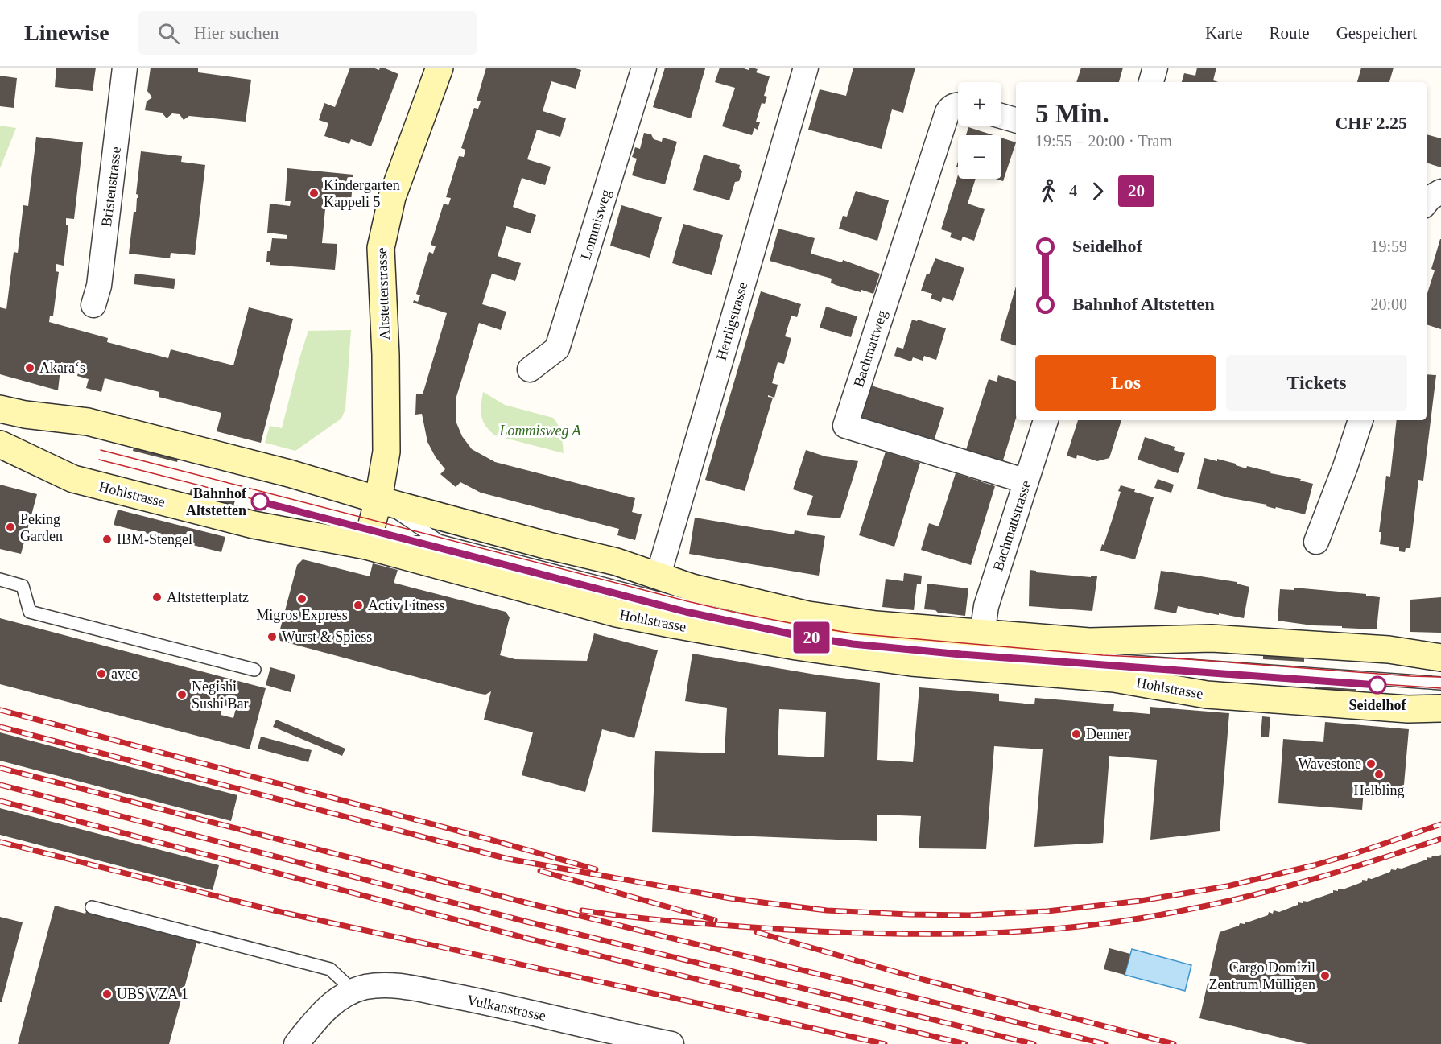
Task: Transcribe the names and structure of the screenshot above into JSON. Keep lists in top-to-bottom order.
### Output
{
  "streets": {
    "street": [
      "Bristenstrasse",
      "Lommisweg",
      "Altstetterstrasse",
      "Herrligstrasse",
      "Bachmattweg",
      "Hohlstrasse",
      "Bachmattstrasse",
      "Vulkanstrasse"
    ]
  },
  "crossings": [
    ["Altstetterstrasse", "Hohlstrasse"],
    ["Bachmattweg", "Bachmattstrasse"]
  ],
  "parks": ["Lommisweg A"],
  "places": [
    "Kindergarten Kappeli 5",
    "Akara‘s",
    "Bahnhof Altstetten",
    "Peking Garden",
    "IBM-Stengel",
    "Altstetterplatz",
    "Migros Express",
    "Activ Fitness",
    "Wurst & Spiess",
    "avec",
    "Seidelhof",
    "Negishi Sushi Bar",
    "Denner",
    "Wavestone",
    "Helbling",
    "Cargo Domizil Zentrum Mülligen",
    "UBS VZA 1"
  ],
  "lines": ["tram line 20"],
  "page": {
    "header": "Linewise",
    "search": "Hier suchen",
    "nav": ["Karte", "Route", "Gespeichert"],
    "on_map": "20",
    "map_buttons": ["+", "−"],
    "heading": ["5 Min.", "19:55 – 20:00 · Tram", "CHF 2.25"],
    "legs": ["4", "20"],
    "list": [
      {
        "name": "Seidelhof",
        "value": "19:59"
      },
      {
        "name": "Bahnhof Altstetten",
        "value": "20:00"
      }
    ],
    "buttons": ["Los", "Tickets"]
  }
}
